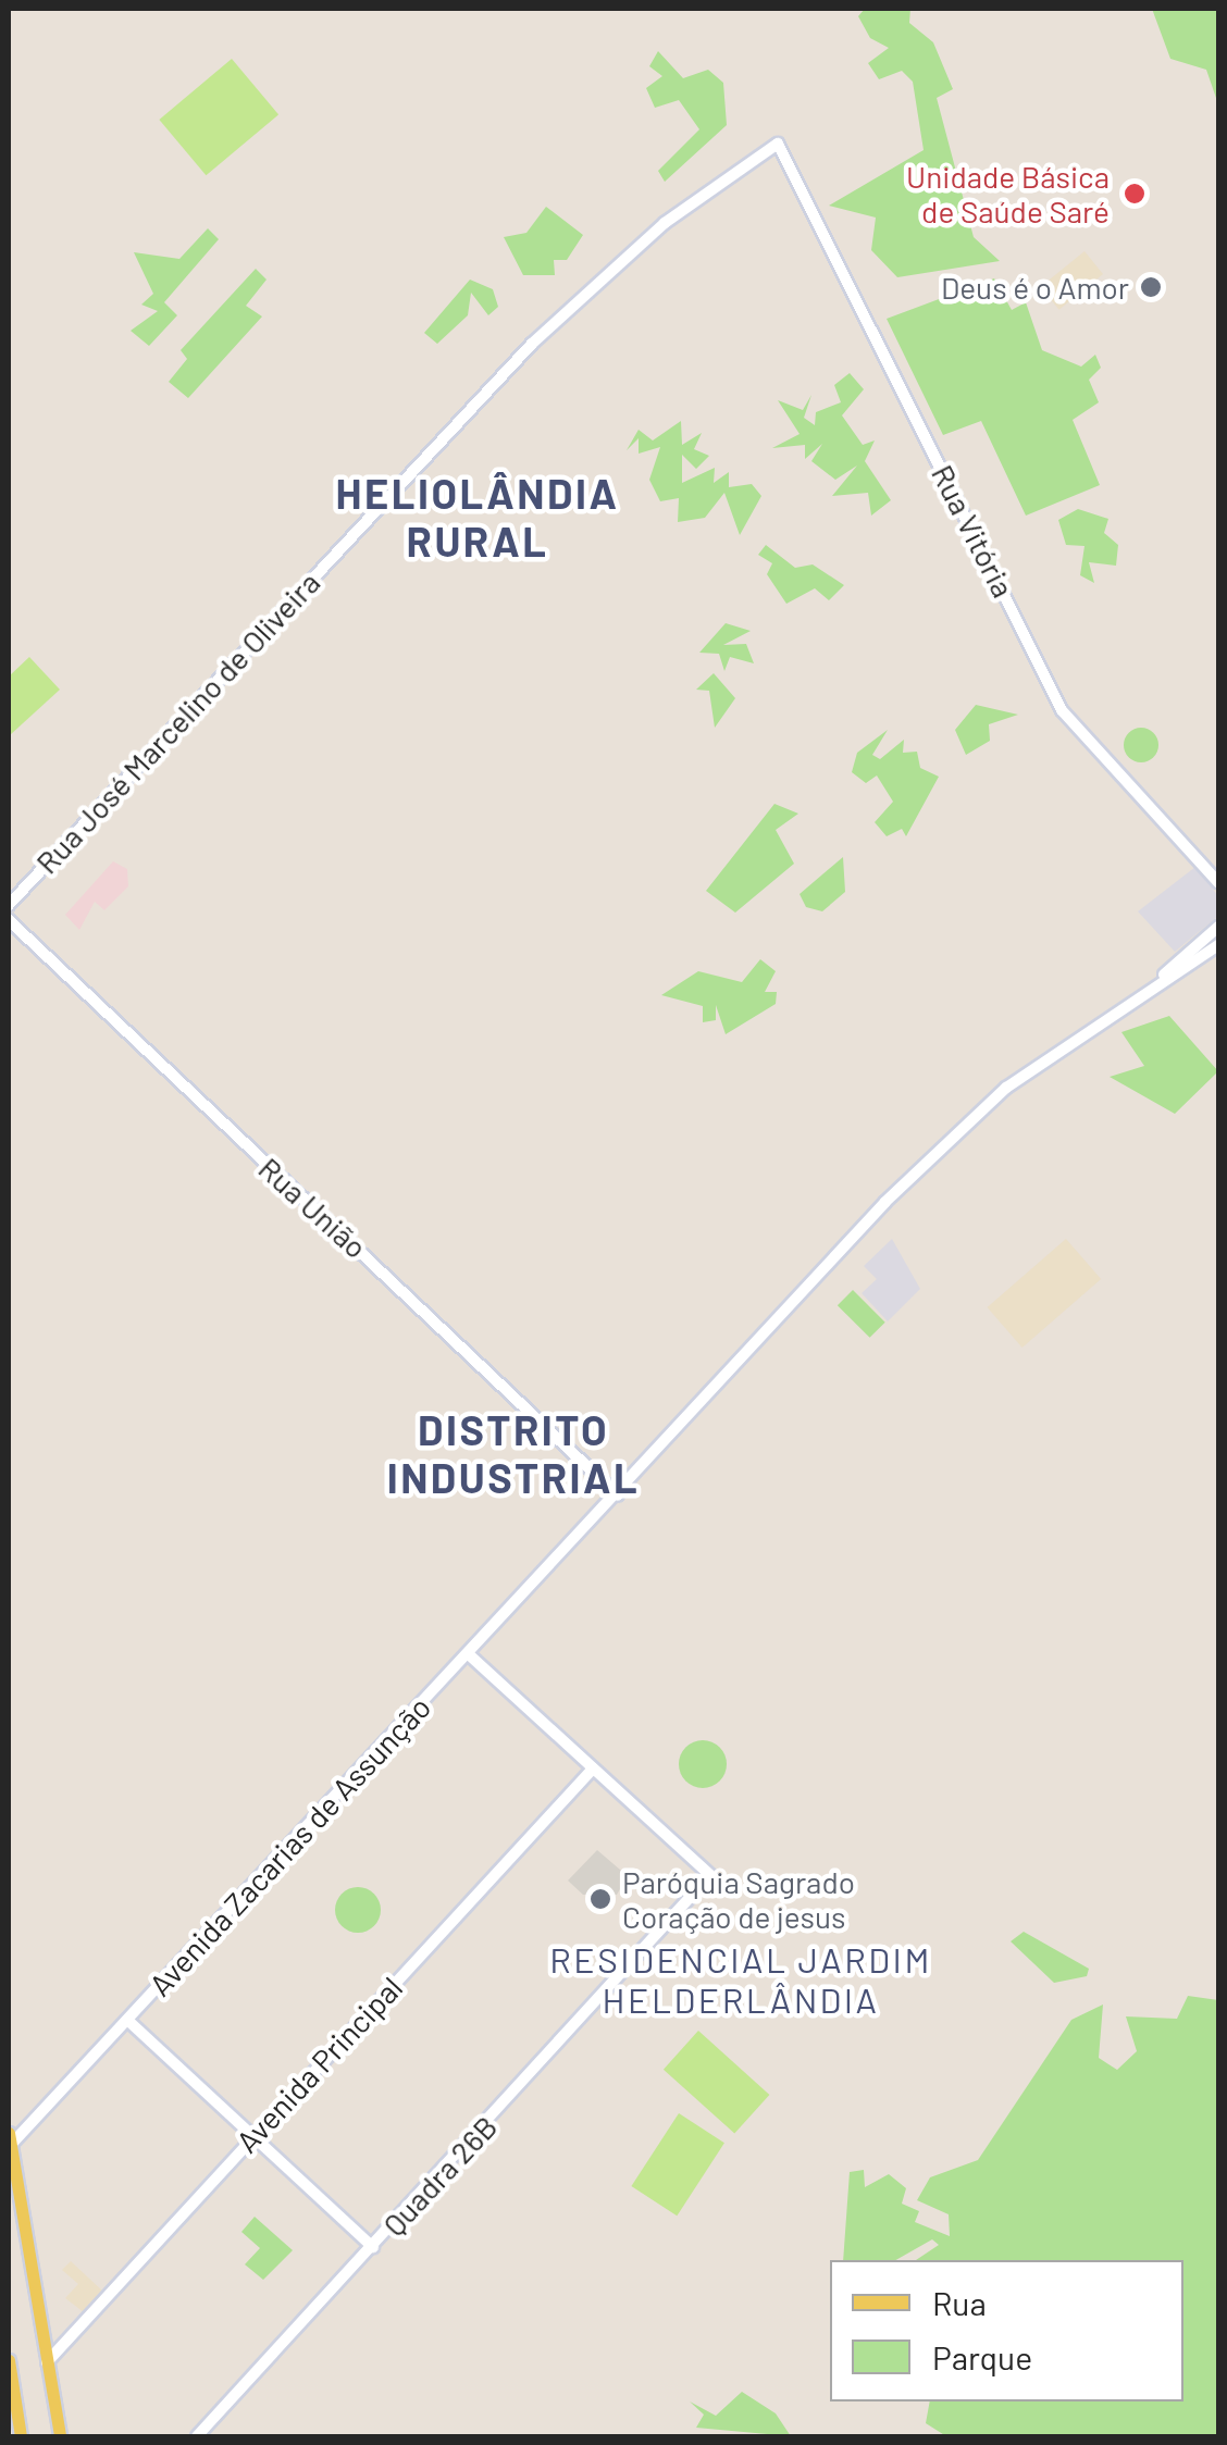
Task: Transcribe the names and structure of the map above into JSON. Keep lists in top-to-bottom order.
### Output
{
  "streets": {
    "street": [
      "Rua Vitória",
      "Rua José Marcelino de Oliveira",
      "Rua União",
      "Avenida Zacarias de Assunção",
      "Avenida Principal",
      "Quadra 26B"
    ]
  },
  "crossings": [
    ["Rua Vitória", "Rua José Marcelino de Oliveira"],
    ["Rua União", "Avenida Zacarias de Assunção"],
    ["Avenida Principal", "Quadra 26B"]
  ],
  "districts": ["HELIOLÂNDIA RURAL", "DISTRITO INDUSTRIAL", "RESIDENCIAL JARDIM HELDERLÂNDIA"],
  "places": ["Unidade Básica de Saúde Saré", "Deus é o Amor", "Paróquia Sagrado Coração de jesus"],
  "legend": ["Rua", "Parque"]
}
